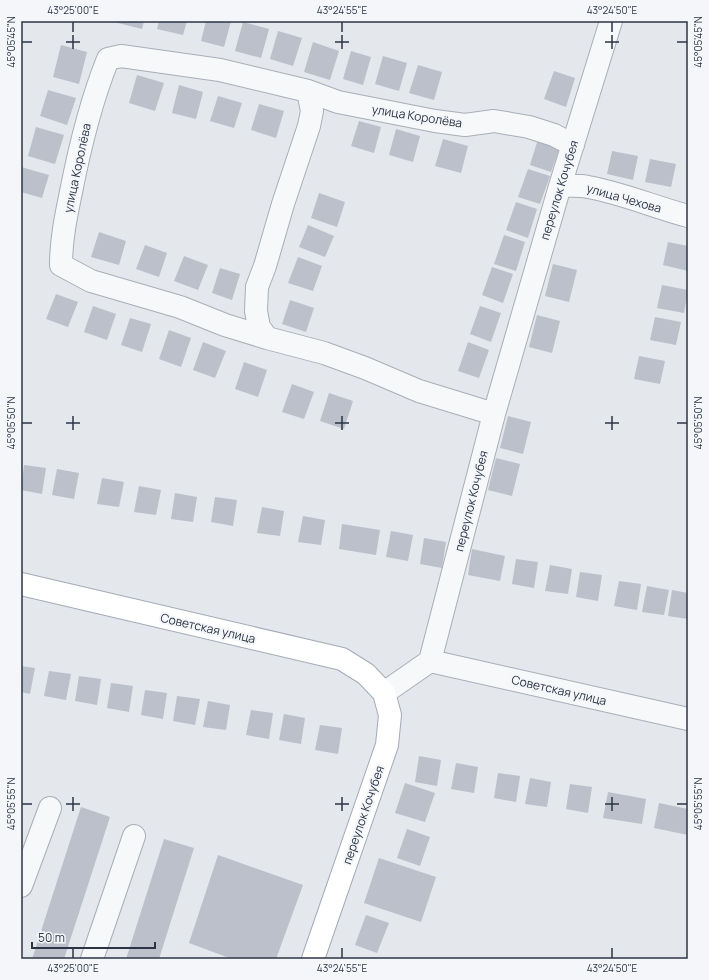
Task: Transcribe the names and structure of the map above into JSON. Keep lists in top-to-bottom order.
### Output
{
  "streets": {
    "main road": ["переулок Кочубея", "Советская улица"],
    "street": ["улица Королёва", "улица Чехова"]
  },
  "crossings": [
    ["улица Королёва", "переулок Кочубея"],
    ["переулок Кочубея", "улица Чехова"],
    ["переулок Кочубея", "Советская улица"]
  ],
  "scale_bar": "50 m",
  "coordinates": [
    "43°25'00\"E",
    "43°24'55\"E",
    "43°24'50\"E",
    "45°05'45\"N",
    "45°05'50\"N",
    "45°05'55\"N"
  ]
}
